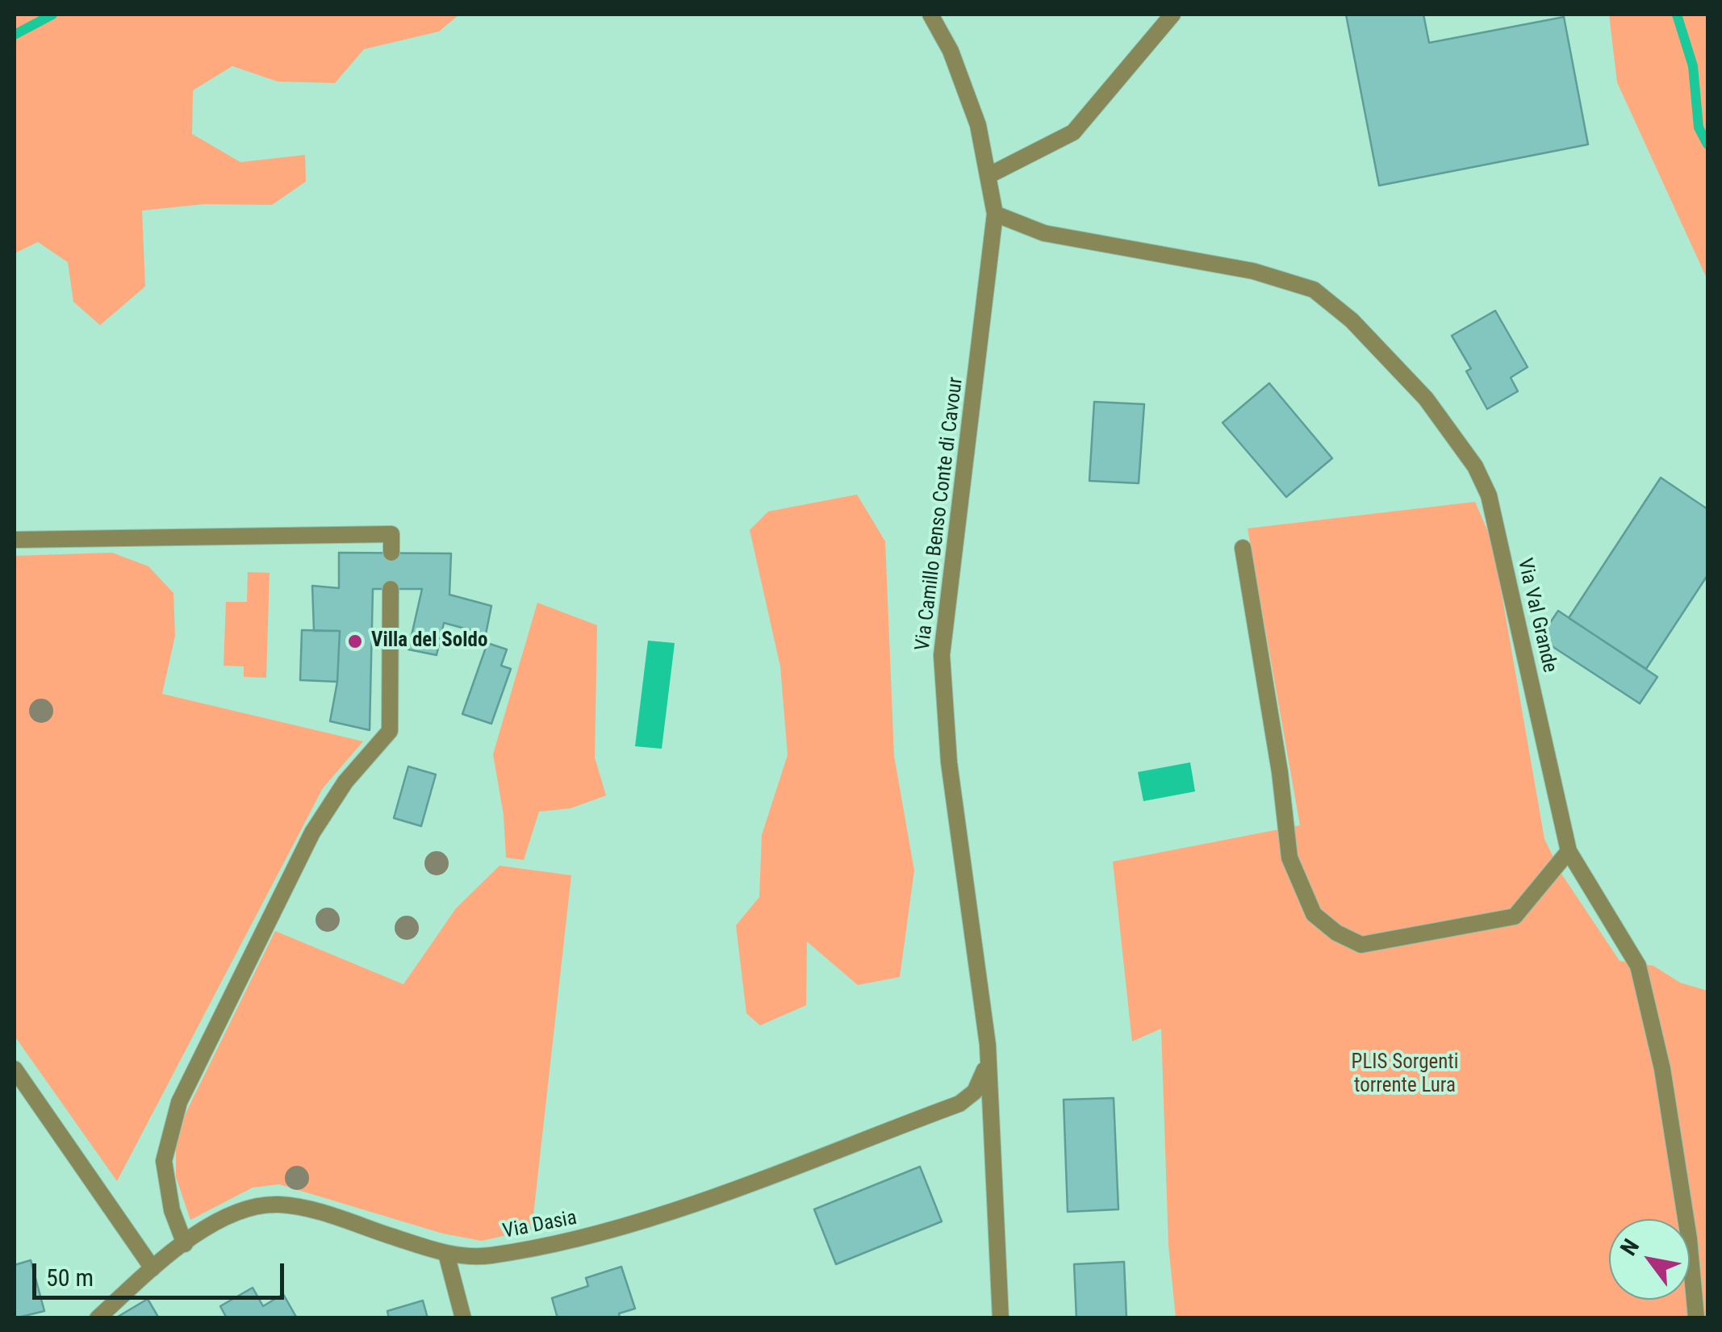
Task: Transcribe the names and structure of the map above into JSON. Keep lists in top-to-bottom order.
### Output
{
  "streets": {
    "street": ["Via Camillo Benso Conte di Cavour", "Via Val Grande", "Via Dasia"]
  },
  "crossings": [
    ["Via Camillo Benso Conte di Cavour", "Via Val Grande"],
    ["Via Camillo Benso Conte di Cavour", "Via Dasia"]
  ],
  "parks": ["PLIS Sorgenti torrente Lura"],
  "places": ["Villa del Soldo"],
  "scale_bar": "50 m",
  "north": "top left"
}
